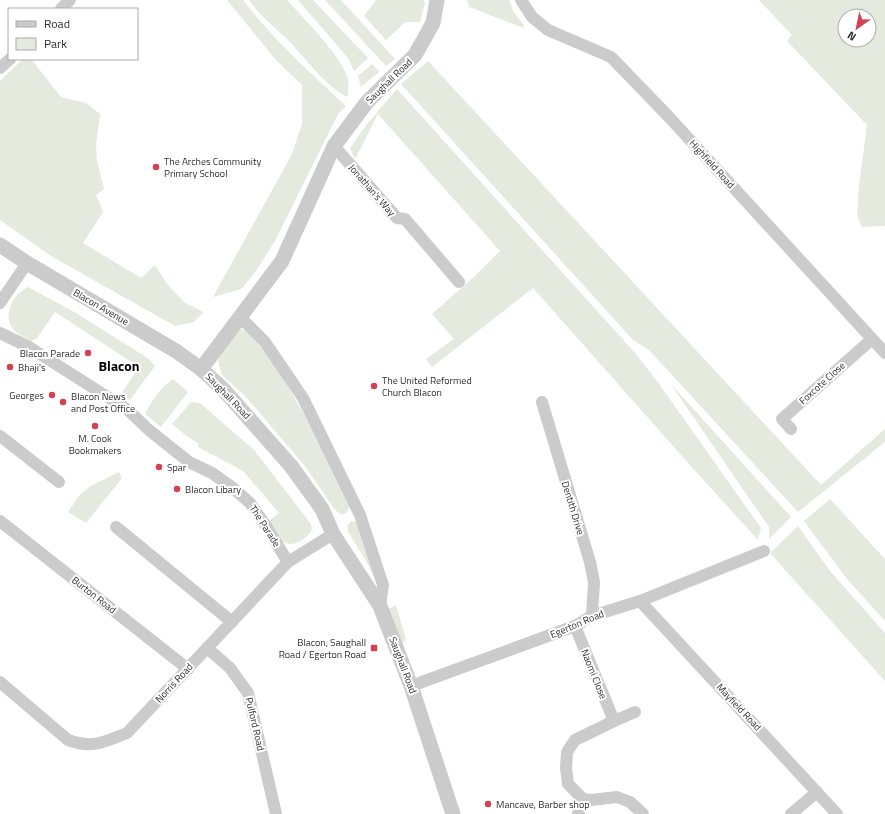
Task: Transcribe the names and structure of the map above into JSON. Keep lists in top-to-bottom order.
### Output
{
  "streets": {
    "street": [
      "Saughall Road",
      "Highfield Road",
      "Jonathan's Way",
      "Blacon Avenue",
      "Foxcote Close",
      "Dentith Drive",
      "The Parade",
      "Burton Road",
      "Egerton Road",
      "Naomi Close",
      "Norris Road",
      "Mayfield Road",
      "Pulford Road"
    ]
  },
  "crossings": [
    ["Saughall Road", "Jonathan's Way"],
    ["Saughall Road", "Blacon Avenue"],
    ["Saughall Road", "Egerton Road"],
    ["Saughall Road", "Norris Road"],
    ["Highfield Road", "Foxcote Close"],
    ["Dentith Drive", "Egerton Road"],
    ["The Parade", "Norris Road"],
    ["Burton Road", "Norris Road"],
    ["Egerton Road", "Naomi Close"],
    ["Egerton Road", "Mayfield Road"],
    ["Norris Road", "Pulford Road"]
  ],
  "districts": ["Blacon"],
  "places": {
    "other": [
      "The Arches Community Primary School",
      "Blacon Parade",
      "Bhaji's",
      "The United Reformed Church Blacon",
      "Georges",
      "Blacon News and Post Office",
      "M. Cook Bookmakers",
      "Spar",
      "Blacon Libary",
      "Mancave, Barber shop"
    ],
    "transit": ["Blacon, Saughall Road / Egerton Road"]
  },
  "legend": ["Road", "Park"],
  "north": "bottom left"
}
